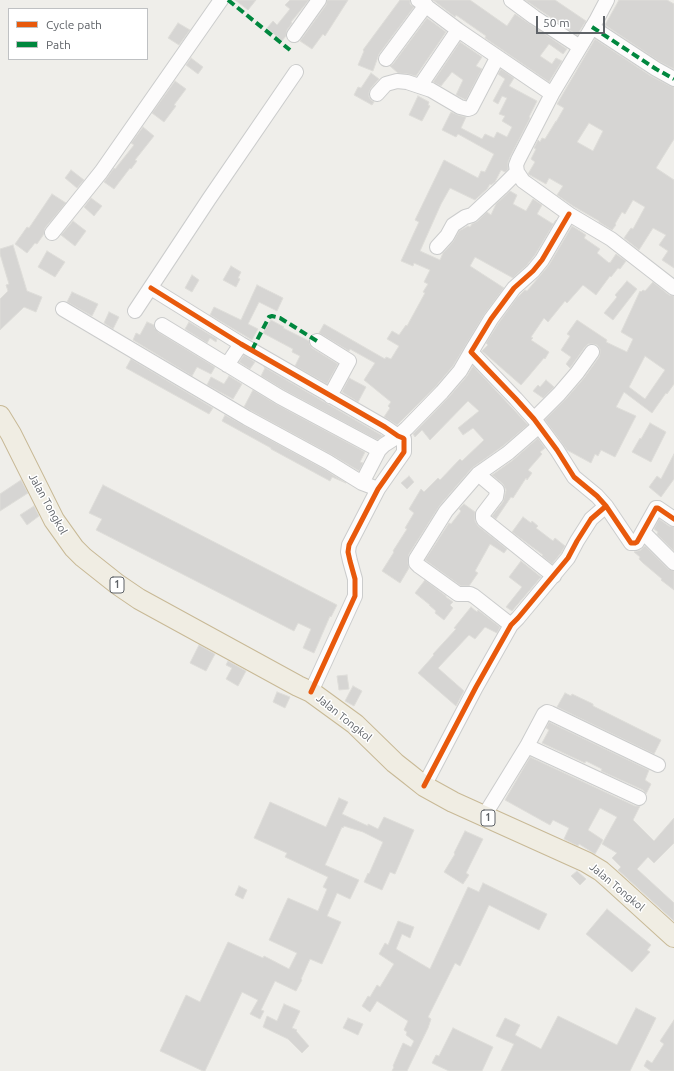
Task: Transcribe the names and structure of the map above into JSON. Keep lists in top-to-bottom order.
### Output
{
  "streets": {
    "highway": ["Jalan Tongkol", "1"]
  },
  "legend": ["Cycle path", "Path"],
  "scale_bar": "50 m"
}
